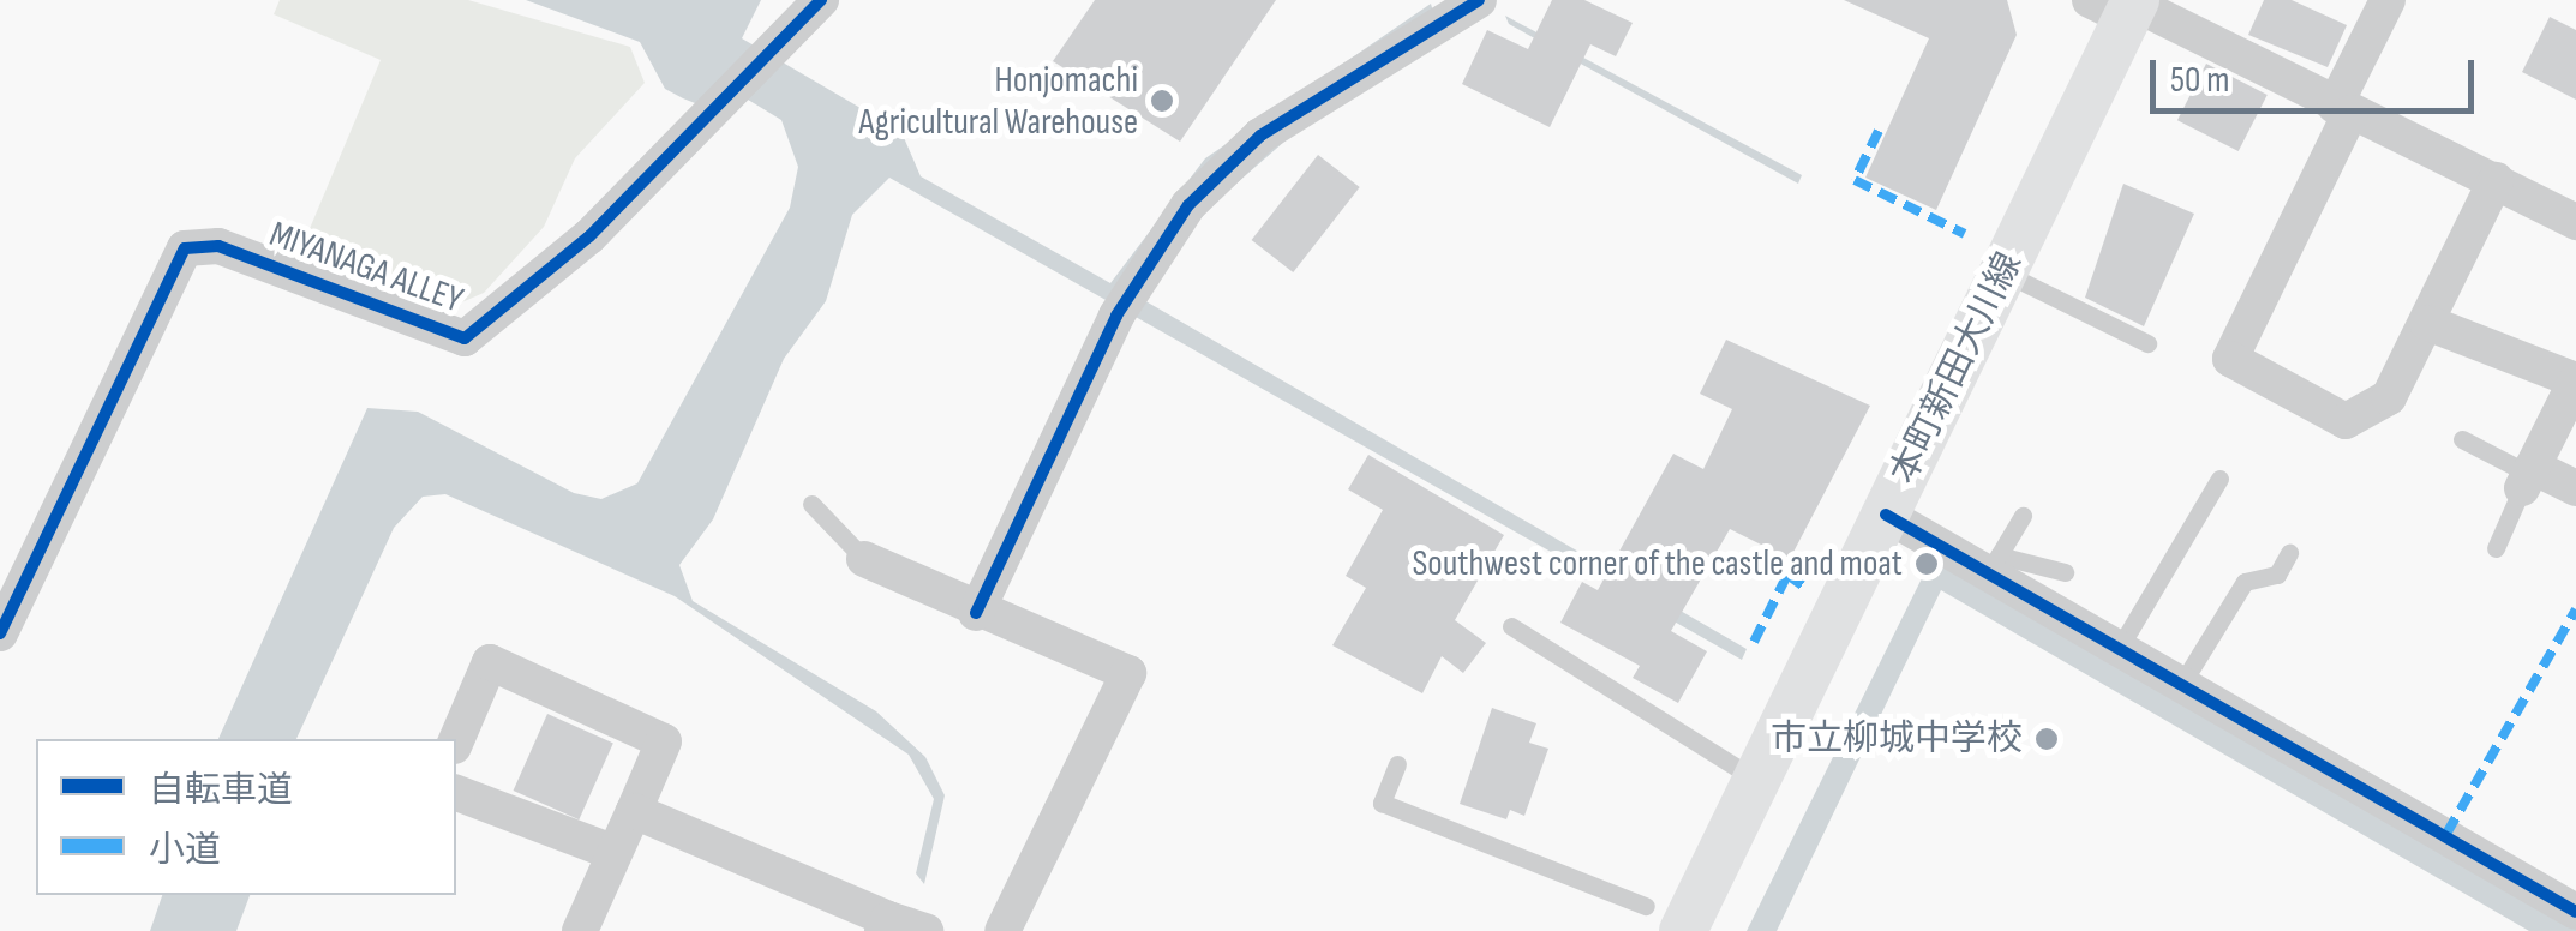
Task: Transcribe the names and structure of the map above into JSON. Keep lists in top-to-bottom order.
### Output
{
  "streets": {
    "main road": ["本町新田大川線"],
    "street": ["MIYANAGA ALLEY"]
  },
  "places": ["Honjomachi Agricultural Warehouse", "Southwest corner of the castle and moat", "市立柳城中学校"],
  "legend": ["自転車道", "小道"],
  "scale_bar": "50 m"
}
